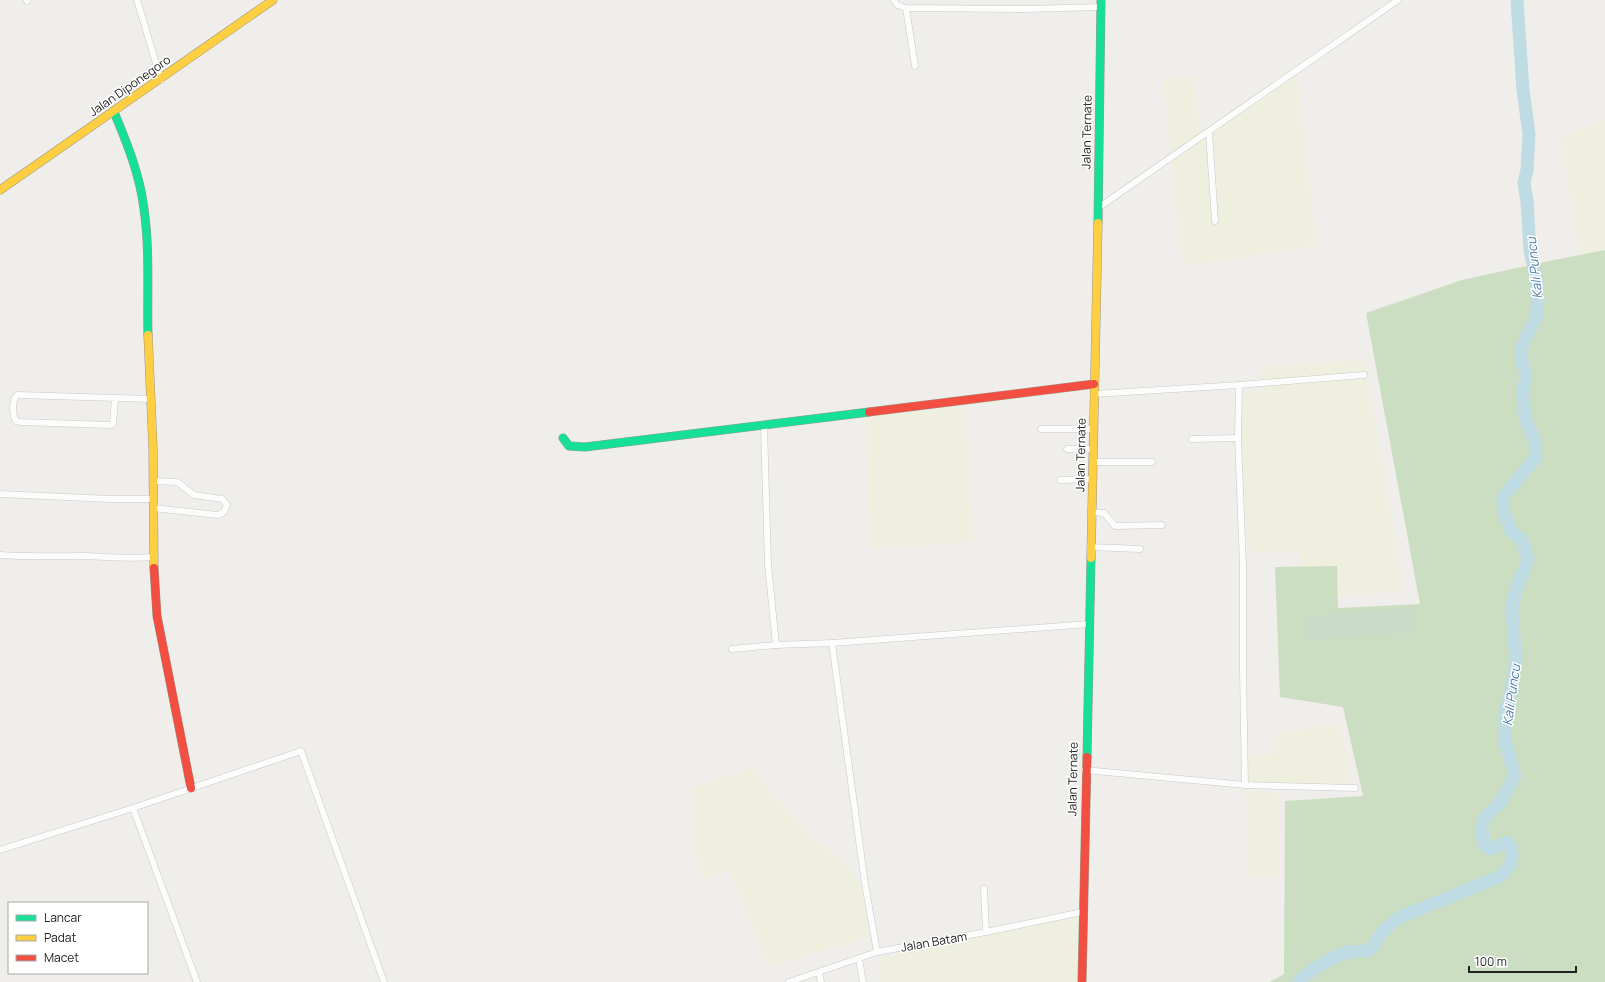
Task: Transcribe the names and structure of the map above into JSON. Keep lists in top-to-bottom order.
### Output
{
  "streets": {
    "street": ["Jalan Diponegoro", "Jalan Ternate", "Jalan Batam"]
  },
  "crossings": [
    ["Jalan Ternate", "Jalan Batam"]
  ],
  "water": ["Kali Puncu"],
  "legend": ["Lancar", "Padat", "Macet"],
  "scale_bar": "100 m"
}
